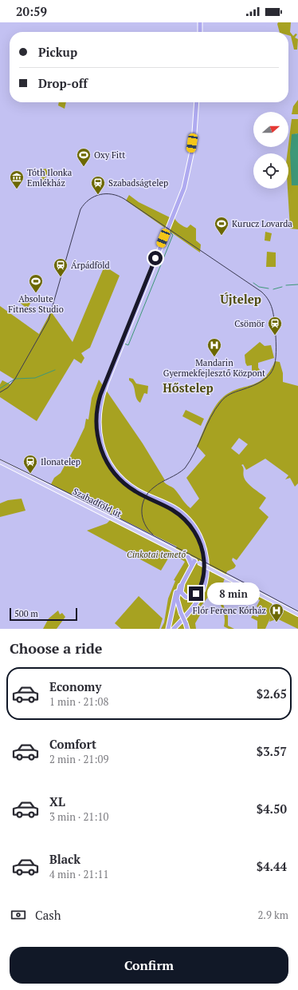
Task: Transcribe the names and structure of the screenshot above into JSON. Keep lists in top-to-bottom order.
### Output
{
  "streets": {
    "main road": ["Szabadföld út"]
  },
  "districts": ["Újtelep", "Hőstelep"],
  "parks": ["Cinkotai temető"],
  "places": {
    "sports": ["Oxy Fitt", "Kurucz Lovarda", "Absolute Fitness Studio"],
    "museum": ["Tóth Ilonka Emlékház"],
    "station": [
      "Szabadságtelep",
      "Árpádföld",
      "Csömör",
      "Ilonatelep"
    ],
    "hospital": ["Mandarin Gyermekfejlesztő Központ", "Flór Ferenc Kórház"]
  },
  "scale_bar": "500 m",
  "north": "right",
  "page": {
    "status": "20:59",
    "banner": ["Pickup", "Drop-off"],
    "bubble": "8 min",
    "scale": "500 m",
    "heading": "Choose a ride",
    "list": [
      {
        "name": "Economy",
        "note": "1 min · 21:08",
        "value": "$2.65"
      },
      {
        "name": "Comfort",
        "note": "2 min · 21:09",
        "value": "$3.57"
      },
      {
        "name": "XL",
        "note": "3 min · 21:10",
        "value": "$4.50"
      },
      {
        "name": "Black",
        "note": "4 min · 21:11",
        "value": "$4.44"
      }
    ],
    "pay": ["Cash", "2.9 km"],
    "buttons": "Confirm"
  }
}
